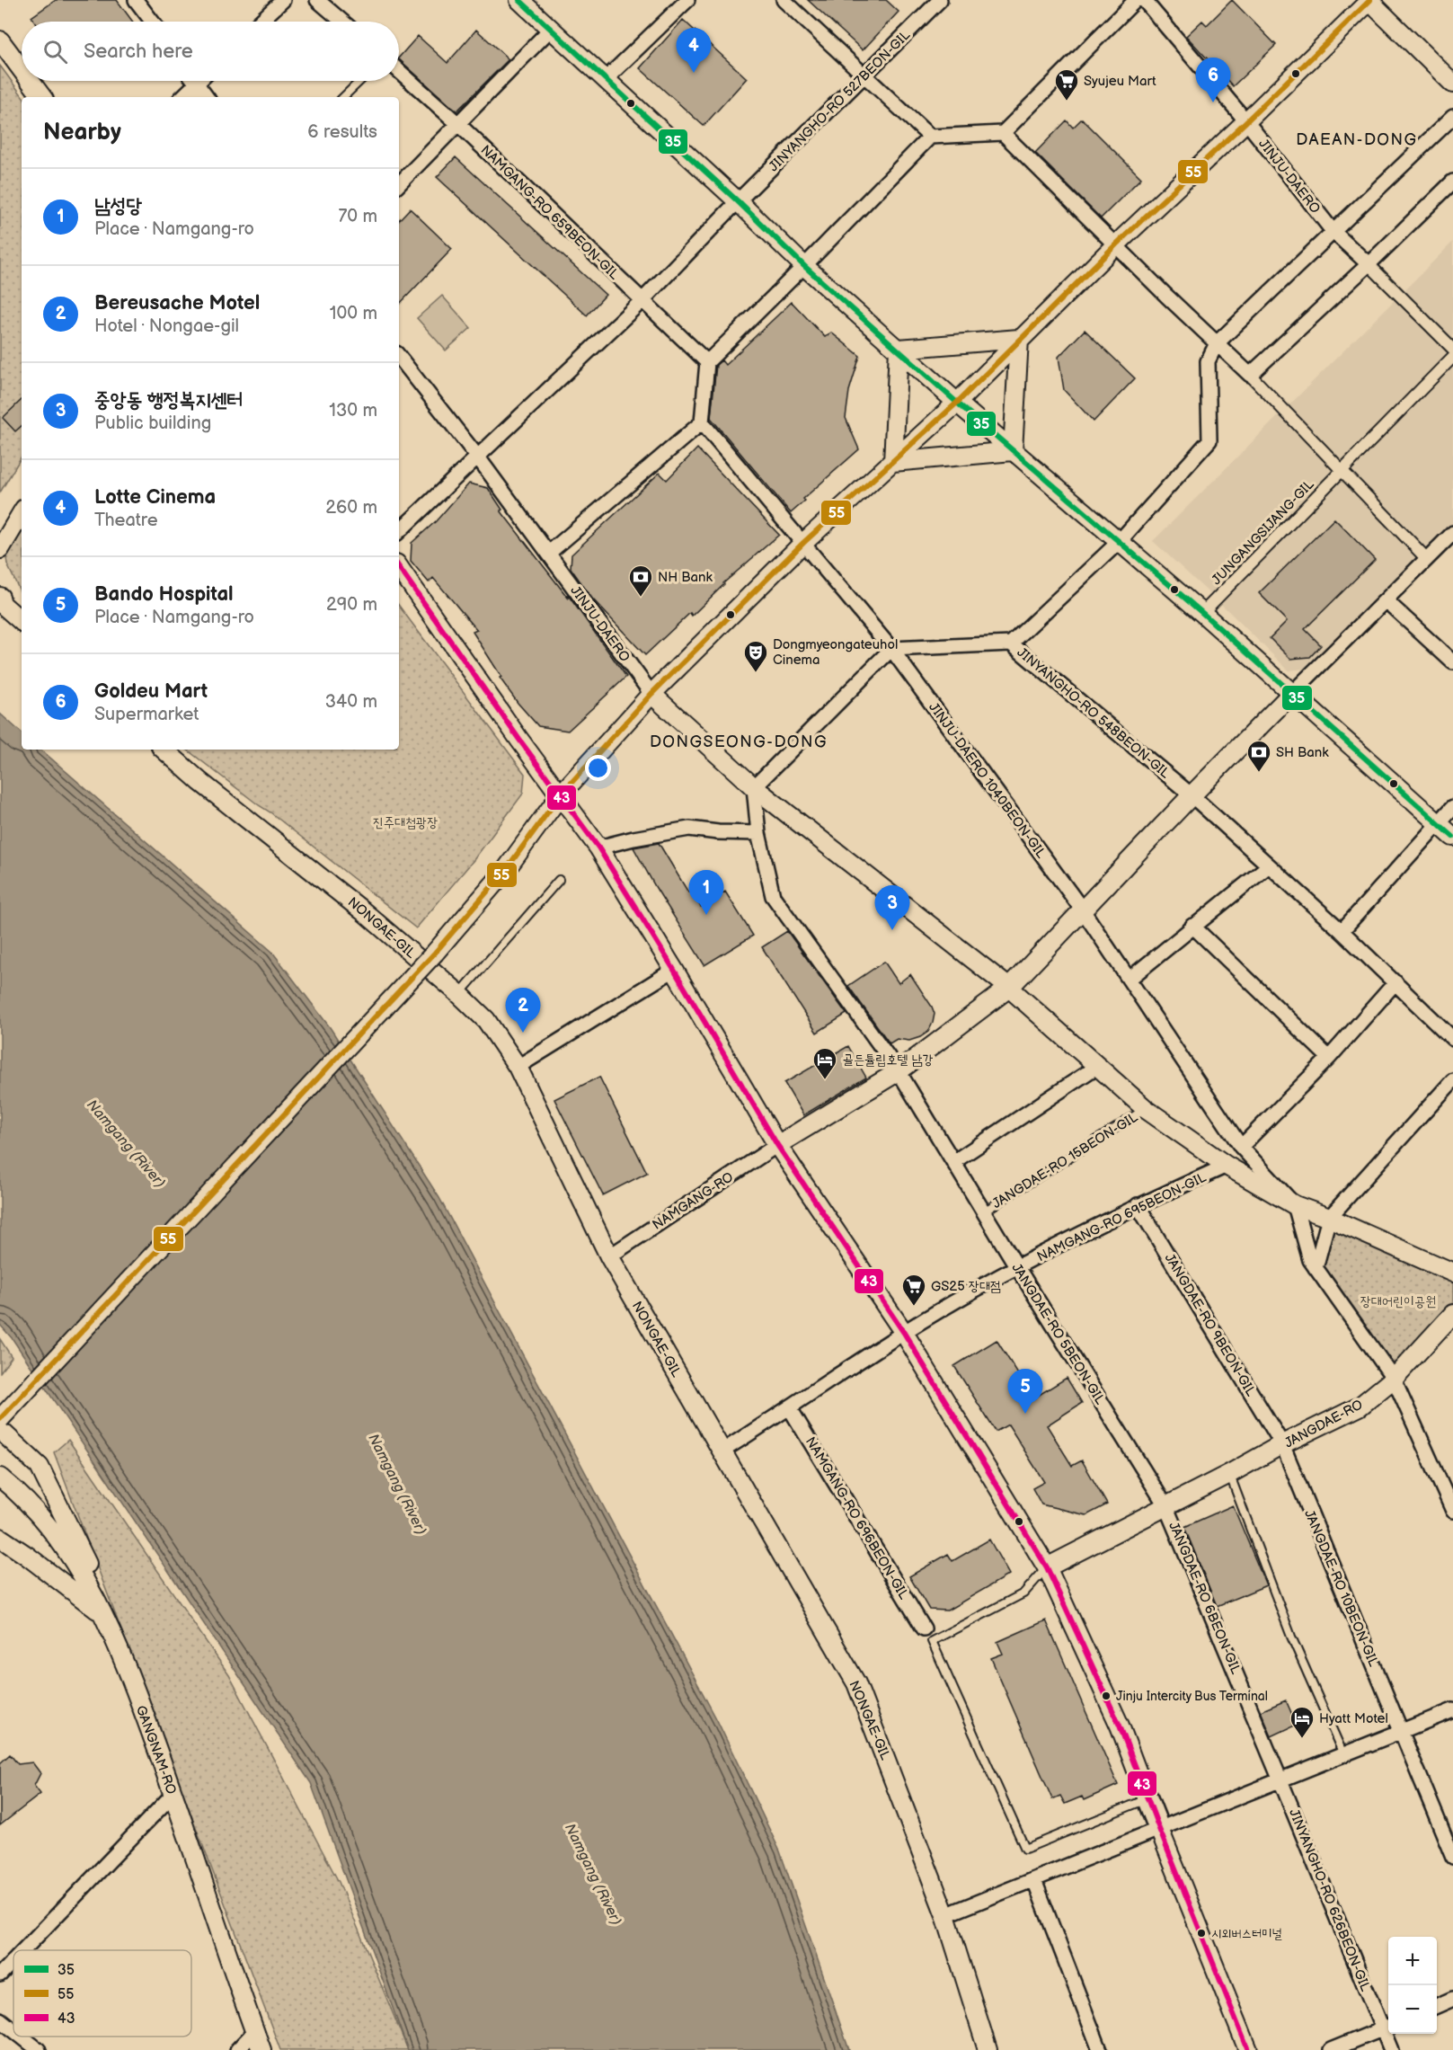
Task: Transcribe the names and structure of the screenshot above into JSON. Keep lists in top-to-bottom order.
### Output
{
  "streets": {
    "street": [
      "JINYANGHO-RO 527BEON-GIL",
      "JINJU-DAERO",
      "NAMGANG-RO 659BEON-GIL",
      "JUNGANGSIJANG-GIL",
      "JINYANGHO-RO 548BEON-GIL",
      "JINJU-DAERO 1040BEON-GIL",
      "NONGAE-GIL",
      "JANGDAE-RO 15BEON-GIL",
      "NAMGANG-RO",
      "NAMGANG-RO 695BEON-GIL",
      "JANGDAE-RO 9BEON-GIL",
      "JANGDAE-RO 5BEON-GIL",
      "JANGDAE-RO",
      "NAMGANG-RO 696BEON-GIL",
      "JANGDAE-RO 10BEON-GIL",
      "JANGDAE-RO 6BEON-GIL",
      "GANGNAM-RO",
      "JINYANGHO-RO 626BEON-GIL"
    ]
  },
  "crossings": [
    ["JINJU-DAERO", "JANGDAE-RO 15BEON-GIL"],
    ["JINJU-DAERO 1040BEON-GIL", "JANGDAE-RO 15BEON-GIL"],
    ["NONGAE-GIL", "NAMGANG-RO"],
    ["JANGDAE-RO 15BEON-GIL", "NAMGANG-RO 695BEON-GIL"],
    ["JANGDAE-RO 15BEON-GIL", "JANGDAE-RO 5BEON-GIL"],
    ["NAMGANG-RO 695BEON-GIL", "JANGDAE-RO 9BEON-GIL"],
    ["NAMGANG-RO 695BEON-GIL", "JANGDAE-RO 5BEON-GIL"],
    ["JANGDAE-RO 9BEON-GIL", "JANGDAE-RO"],
    ["JANGDAE-RO 9BEON-GIL", "JANGDAE-RO 10BEON-GIL"],
    ["JANGDAE-RO 5BEON-GIL", "JANGDAE-RO"],
    ["JANGDAE-RO 5BEON-GIL", "JANGDAE-RO 6BEON-GIL"],
    ["JANGDAE-RO", "JANGDAE-RO 10BEON-GIL"],
    ["JANGDAE-RO", "JANGDAE-RO 6BEON-GIL"],
    ["JANGDAE-RO 6BEON-GIL", "JINYANGHO-RO 626BEON-GIL"]
  ],
  "districts": ["DAEAN-DONG", "DONGSEONG-DONG"],
  "water": ["Namgang (River)"],
  "parks": ["진주대첩광장", "장대어린이공원"],
  "places": {
    "supermarket": ["Syujeu Mart", "GS25 장대점"],
    "bank": ["NH Bank", "SH Bank"],
    "theatre": ["Dongmyeongateuhol Cinema"],
    "hotel": ["골든튤립호텔 남강", "Hyatt Motel"],
    "other": ["Jinju Intercity Bus Terminal", "시외버스터미널"]
  },
  "lines": ["transit line 35", "transit line 55", "transit line 43"],
  "legend": ["35", "55", "43"],
  "page": {
    "search": "Search here",
    "pins": [
      "4",
      "6",
      "1",
      "3",
      "2",
      "5"
    ],
    "heading": ["Nearby", "6 results"],
    "list": [
      {
        "mark": "1",
        "name": "남성당",
        "note": "Place · Namgang-ro",
        "value": "70 m"
      },
      {
        "mark": "2",
        "name": "Bereusache Motel",
        "note": "Hotel · Nongae-gil",
        "value": "100 m"
      },
      {
        "mark": "3",
        "name": "중앙동 행정복지센터",
        "note": "Public building",
        "value": "130 m"
      },
      {
        "mark": "4",
        "name": "Lotte Cinema",
        "note": "Theatre",
        "value": "260 m"
      },
      {
        "mark": "5",
        "name": "Bando Hospital",
        "note": "Place · Namgang-ro",
        "value": "290 m"
      },
      {
        "mark": "6",
        "name": "Goldeu Mart",
        "note": "Supermarket",
        "value": "340 m"
      }
    ],
    "map_buttons": ["+", "−"]
  }
}
